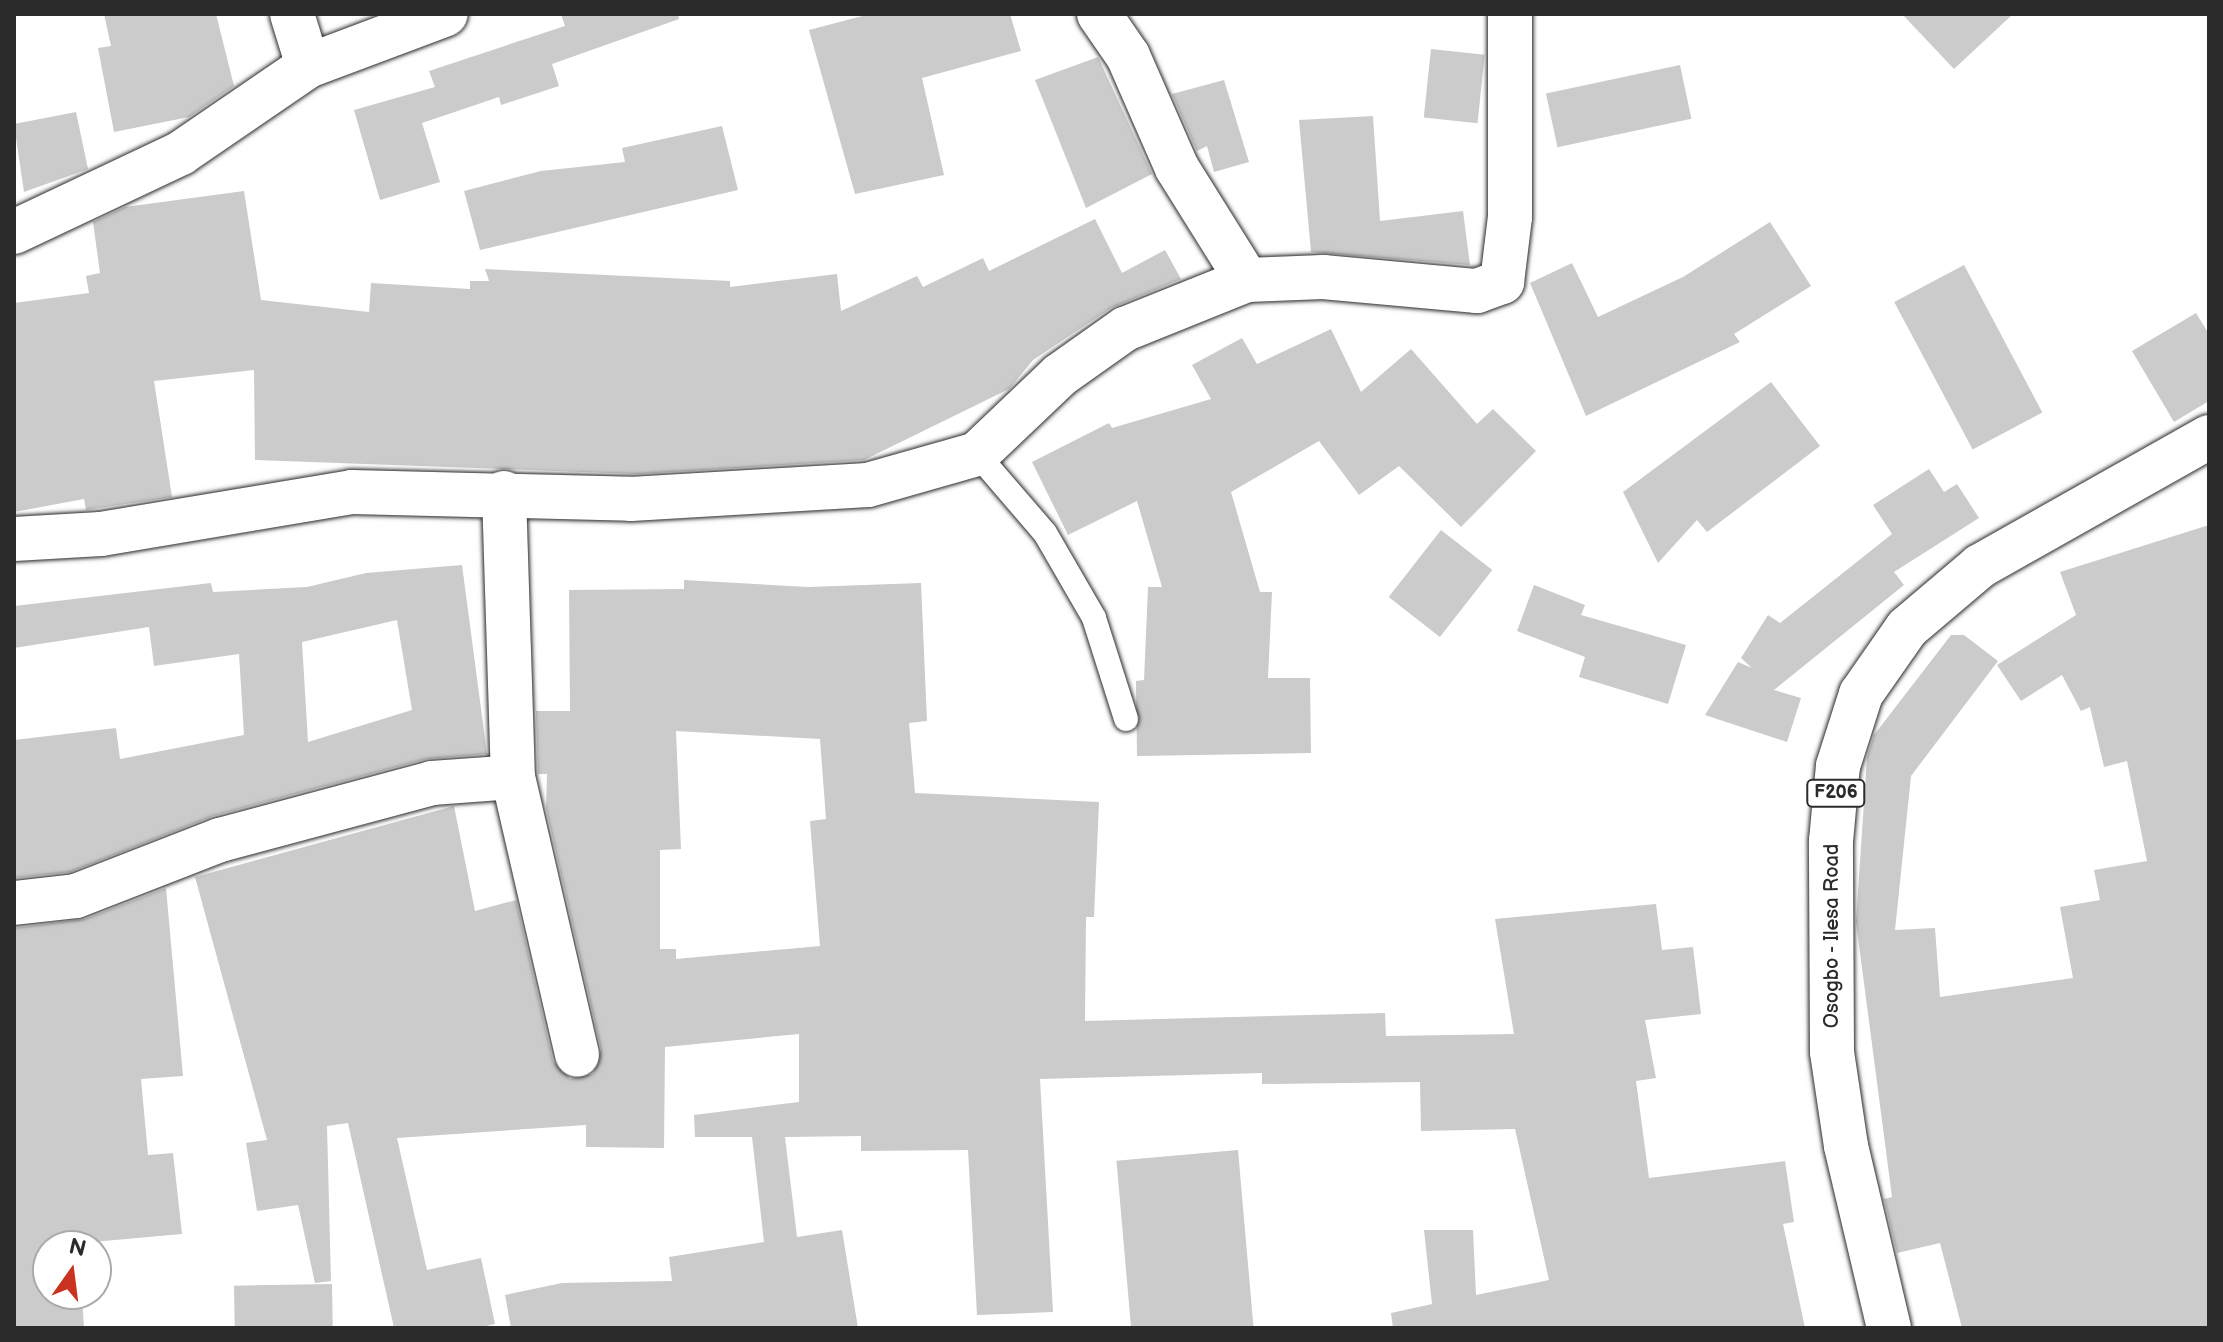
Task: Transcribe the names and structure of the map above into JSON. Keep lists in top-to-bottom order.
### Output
{
  "streets": {
    "street": ["F206", "Osogbo - Ilesa Road"]
  },
  "north": "top"
}
